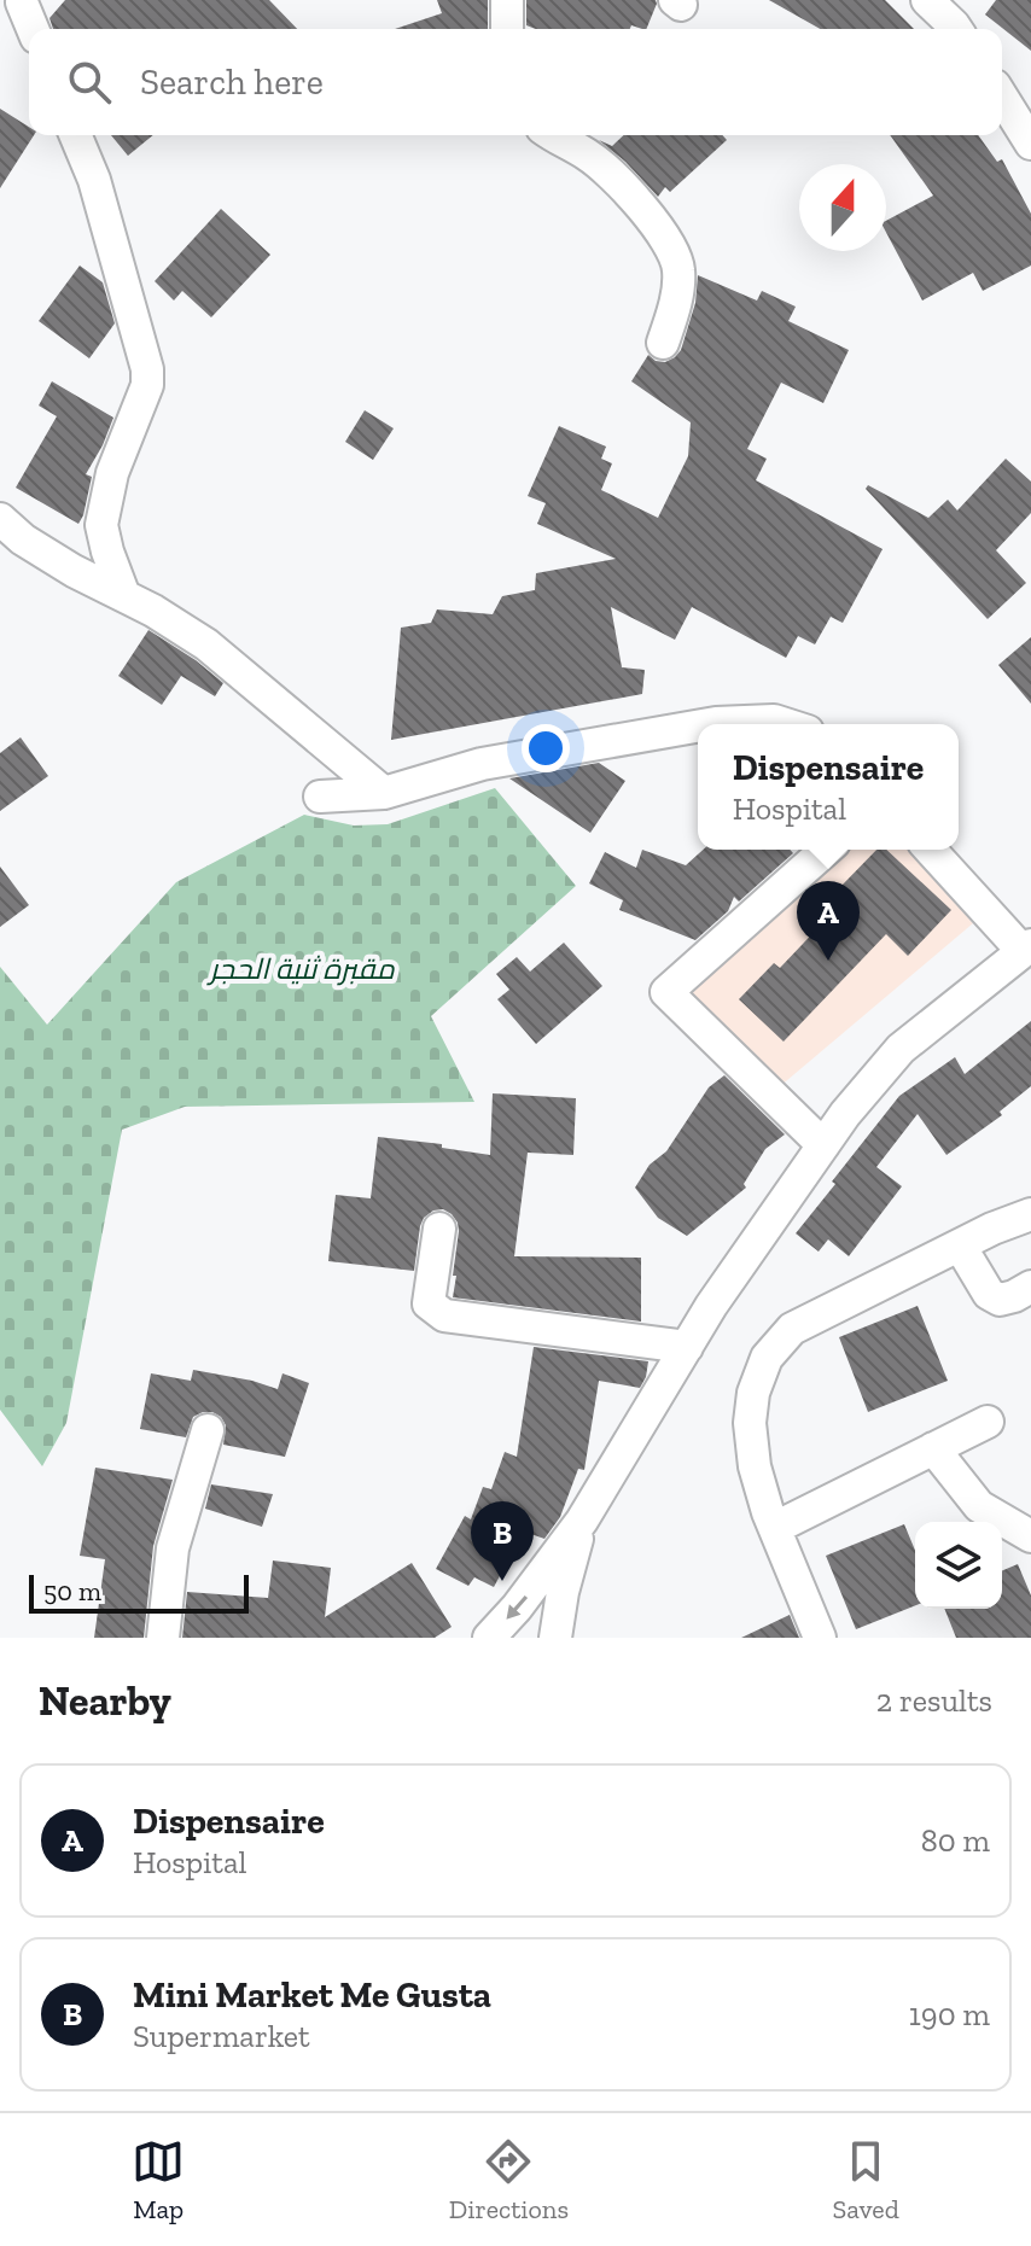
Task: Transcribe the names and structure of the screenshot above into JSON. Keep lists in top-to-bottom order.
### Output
{
  "parks": ["مقبرة ثنية الحجر"],
  "scale_bar": "50 m",
  "north": "top",
  "page": {
    "search": "Search here",
    "popup": ["Dispensaire", "Hospital"],
    "pins": ["A", "B"],
    "scale": "50 m",
    "heading": ["Nearby", "2 results"],
    "list": [
      {
        "mark": "A",
        "name": "Dispensaire",
        "note": "Hospital",
        "value": "80 m"
      },
      {
        "mark": "B",
        "name": "Mini Market Me Gusta",
        "note": "Supermarket",
        "value": "190 m"
      }
    ],
    "nav": ["Map", "Directions", "Saved"]
  }
}
